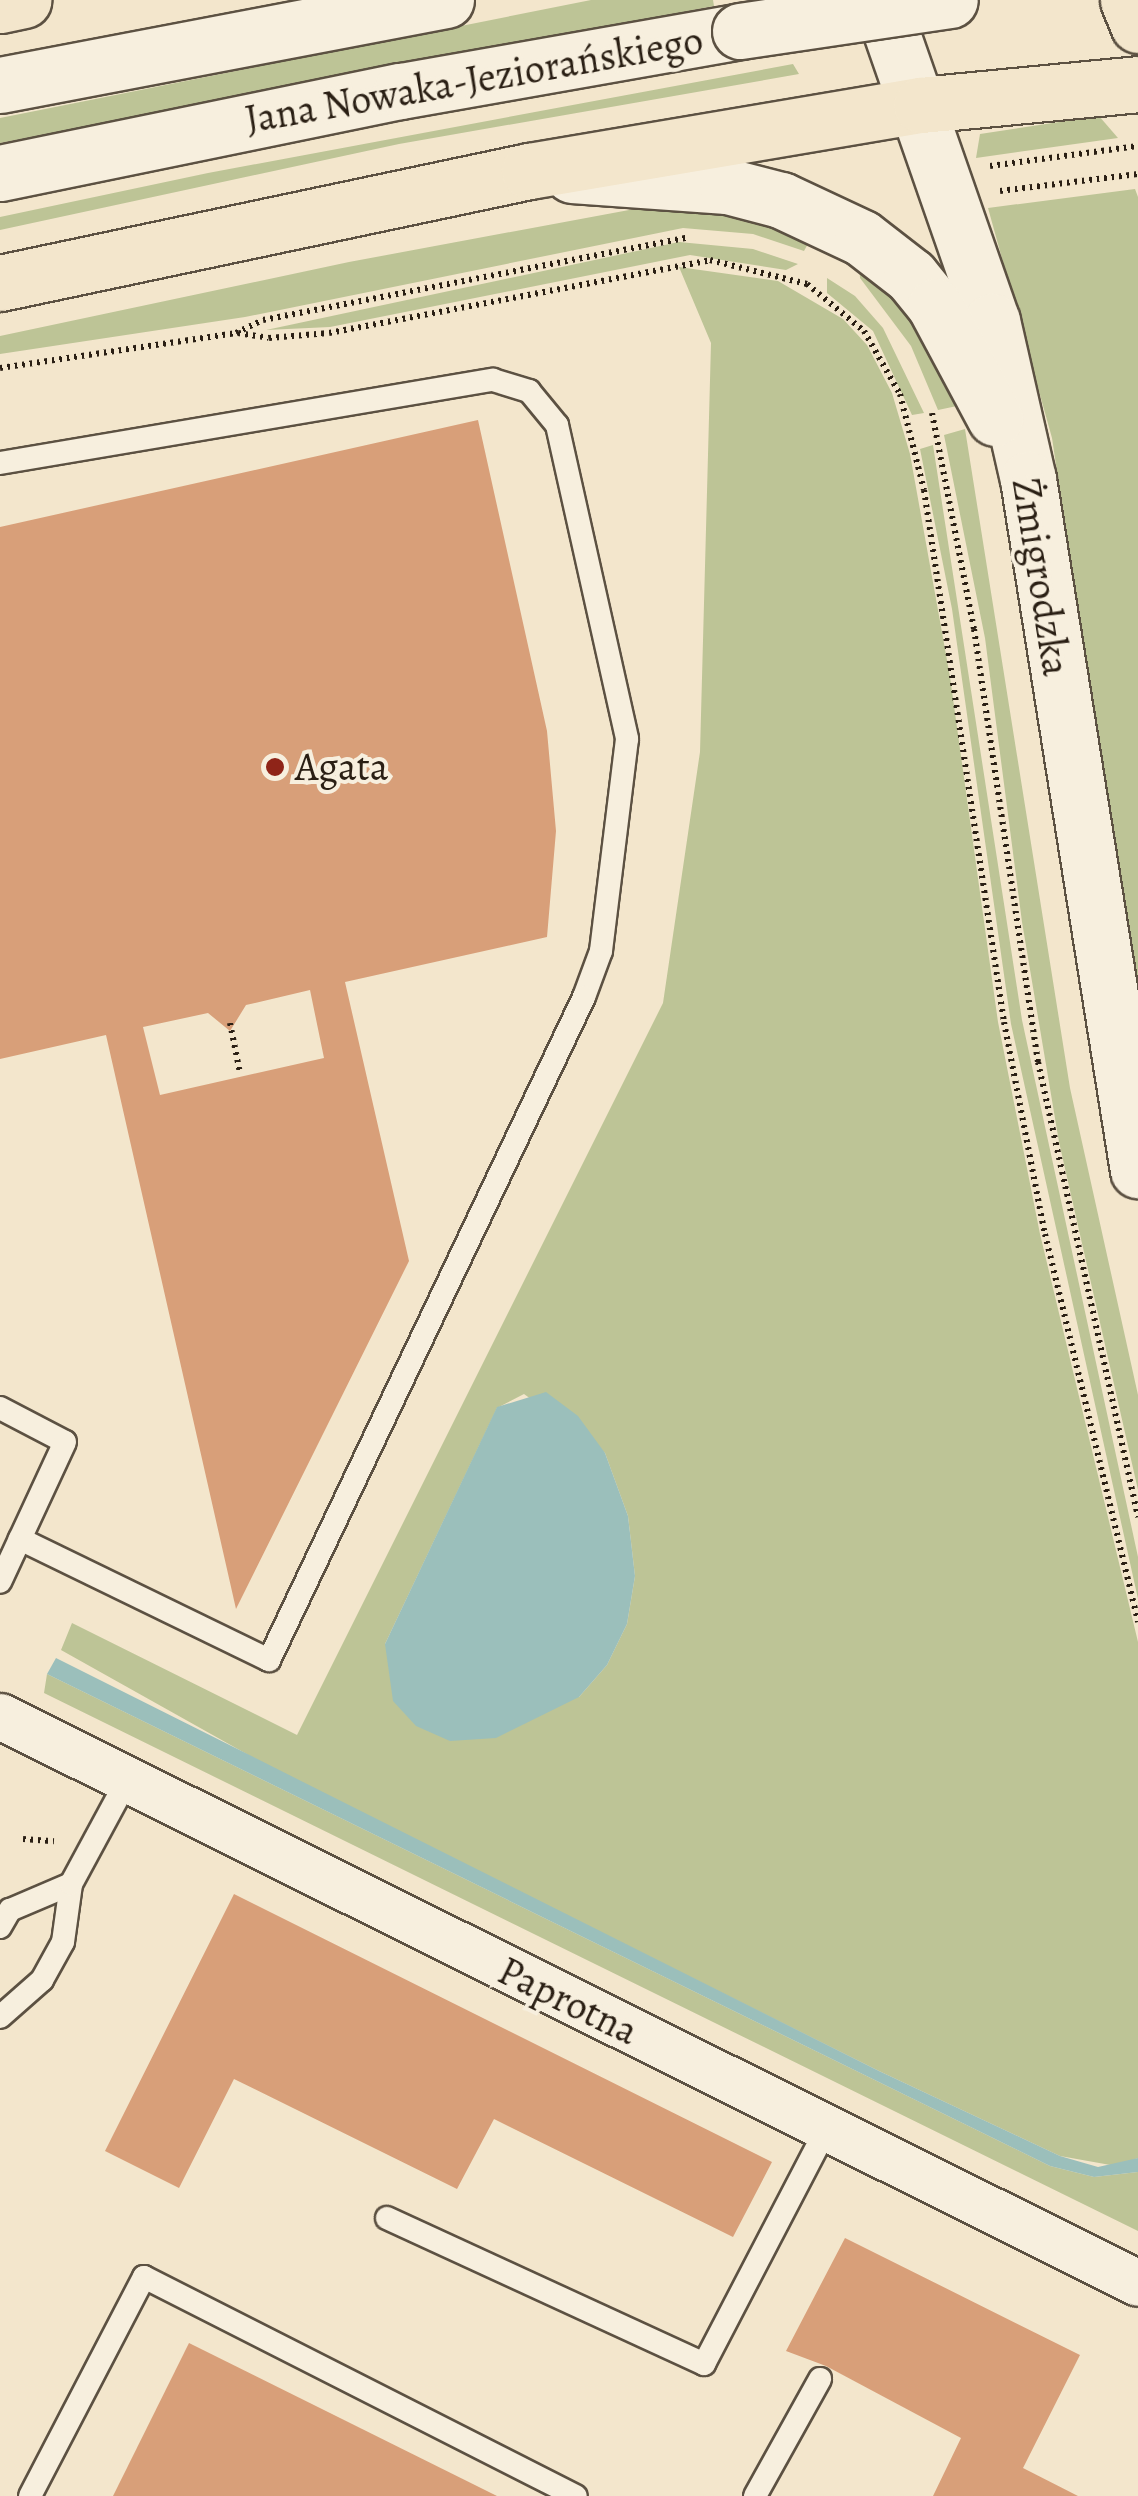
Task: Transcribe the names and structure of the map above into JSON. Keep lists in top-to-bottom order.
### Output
{
  "streets": {
    "main road": ["Jana Nowaka-Jeziorańskiego", "Żmigrodzka"],
    "street": ["Paprotna"]
  },
  "places": ["Agata"]
}
